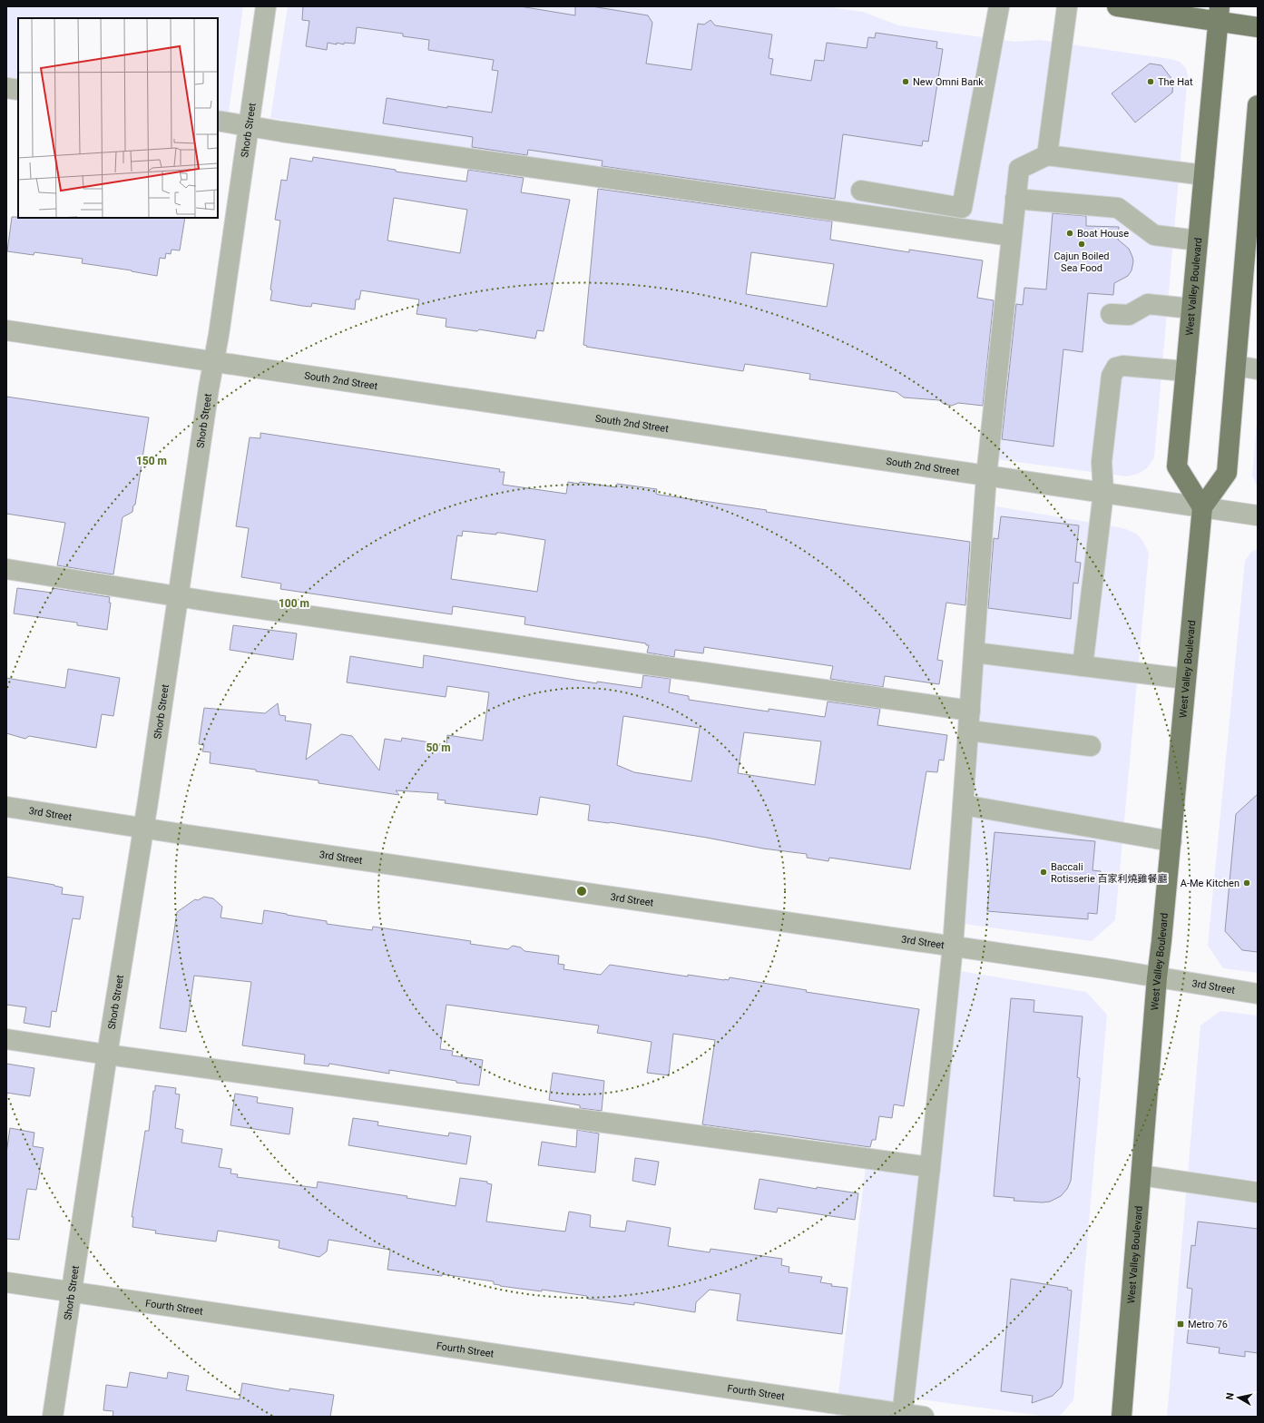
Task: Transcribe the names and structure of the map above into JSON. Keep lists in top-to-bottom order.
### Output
{
  "streets": {
    "main road": ["West Valley Boulevard"],
    "street": [
      "Shorb Street",
      "South 2nd Street",
      "3rd Street",
      "Fourth Street"
    ]
  },
  "crossings": [
    ["Shorb Street", "South 2nd Street"],
    ["Shorb Street", "3rd Street"],
    ["Shorb Street", "Fourth Street"],
    ["West Valley Boulevard", "South 2nd Street"],
    ["West Valley Boulevard", "3rd Street"]
  ],
  "places": {
    "other": [
      "New Omni Bank",
      "The Hat",
      "Boat House",
      "Cajun Boiled Sea Food",
      "Baccali Rotisserie 百家利燒雞餐廳",
      "A-Me Kitchen"
    ],
    "transit": ["Metro 76"]
  },
  "north": "left",
  "rings": ["150 m", "100 m", "50 m"]
}
